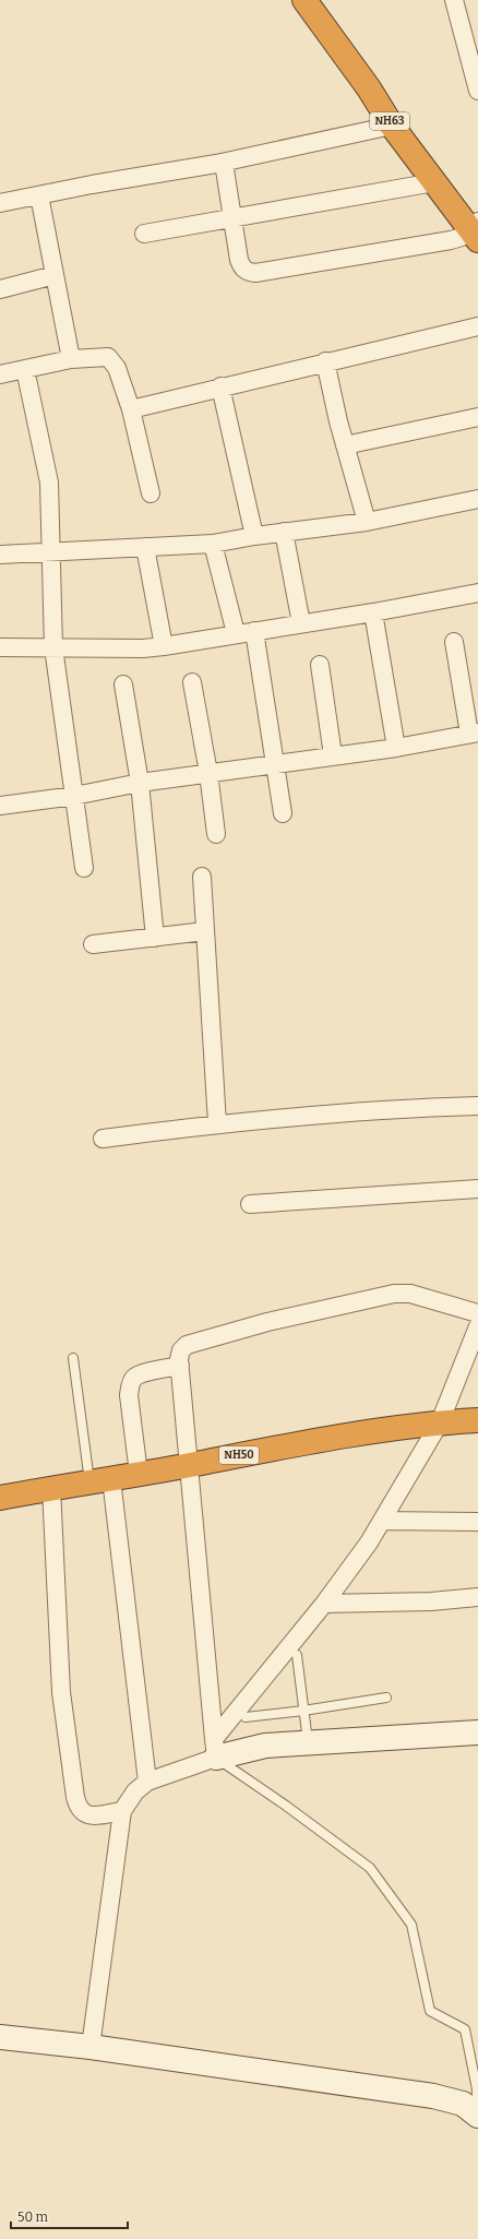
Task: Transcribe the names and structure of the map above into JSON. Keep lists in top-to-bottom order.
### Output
{
  "streets": {
    "highway": ["NH63", "NH50"]
  },
  "scale_bar": "50 m"
}
